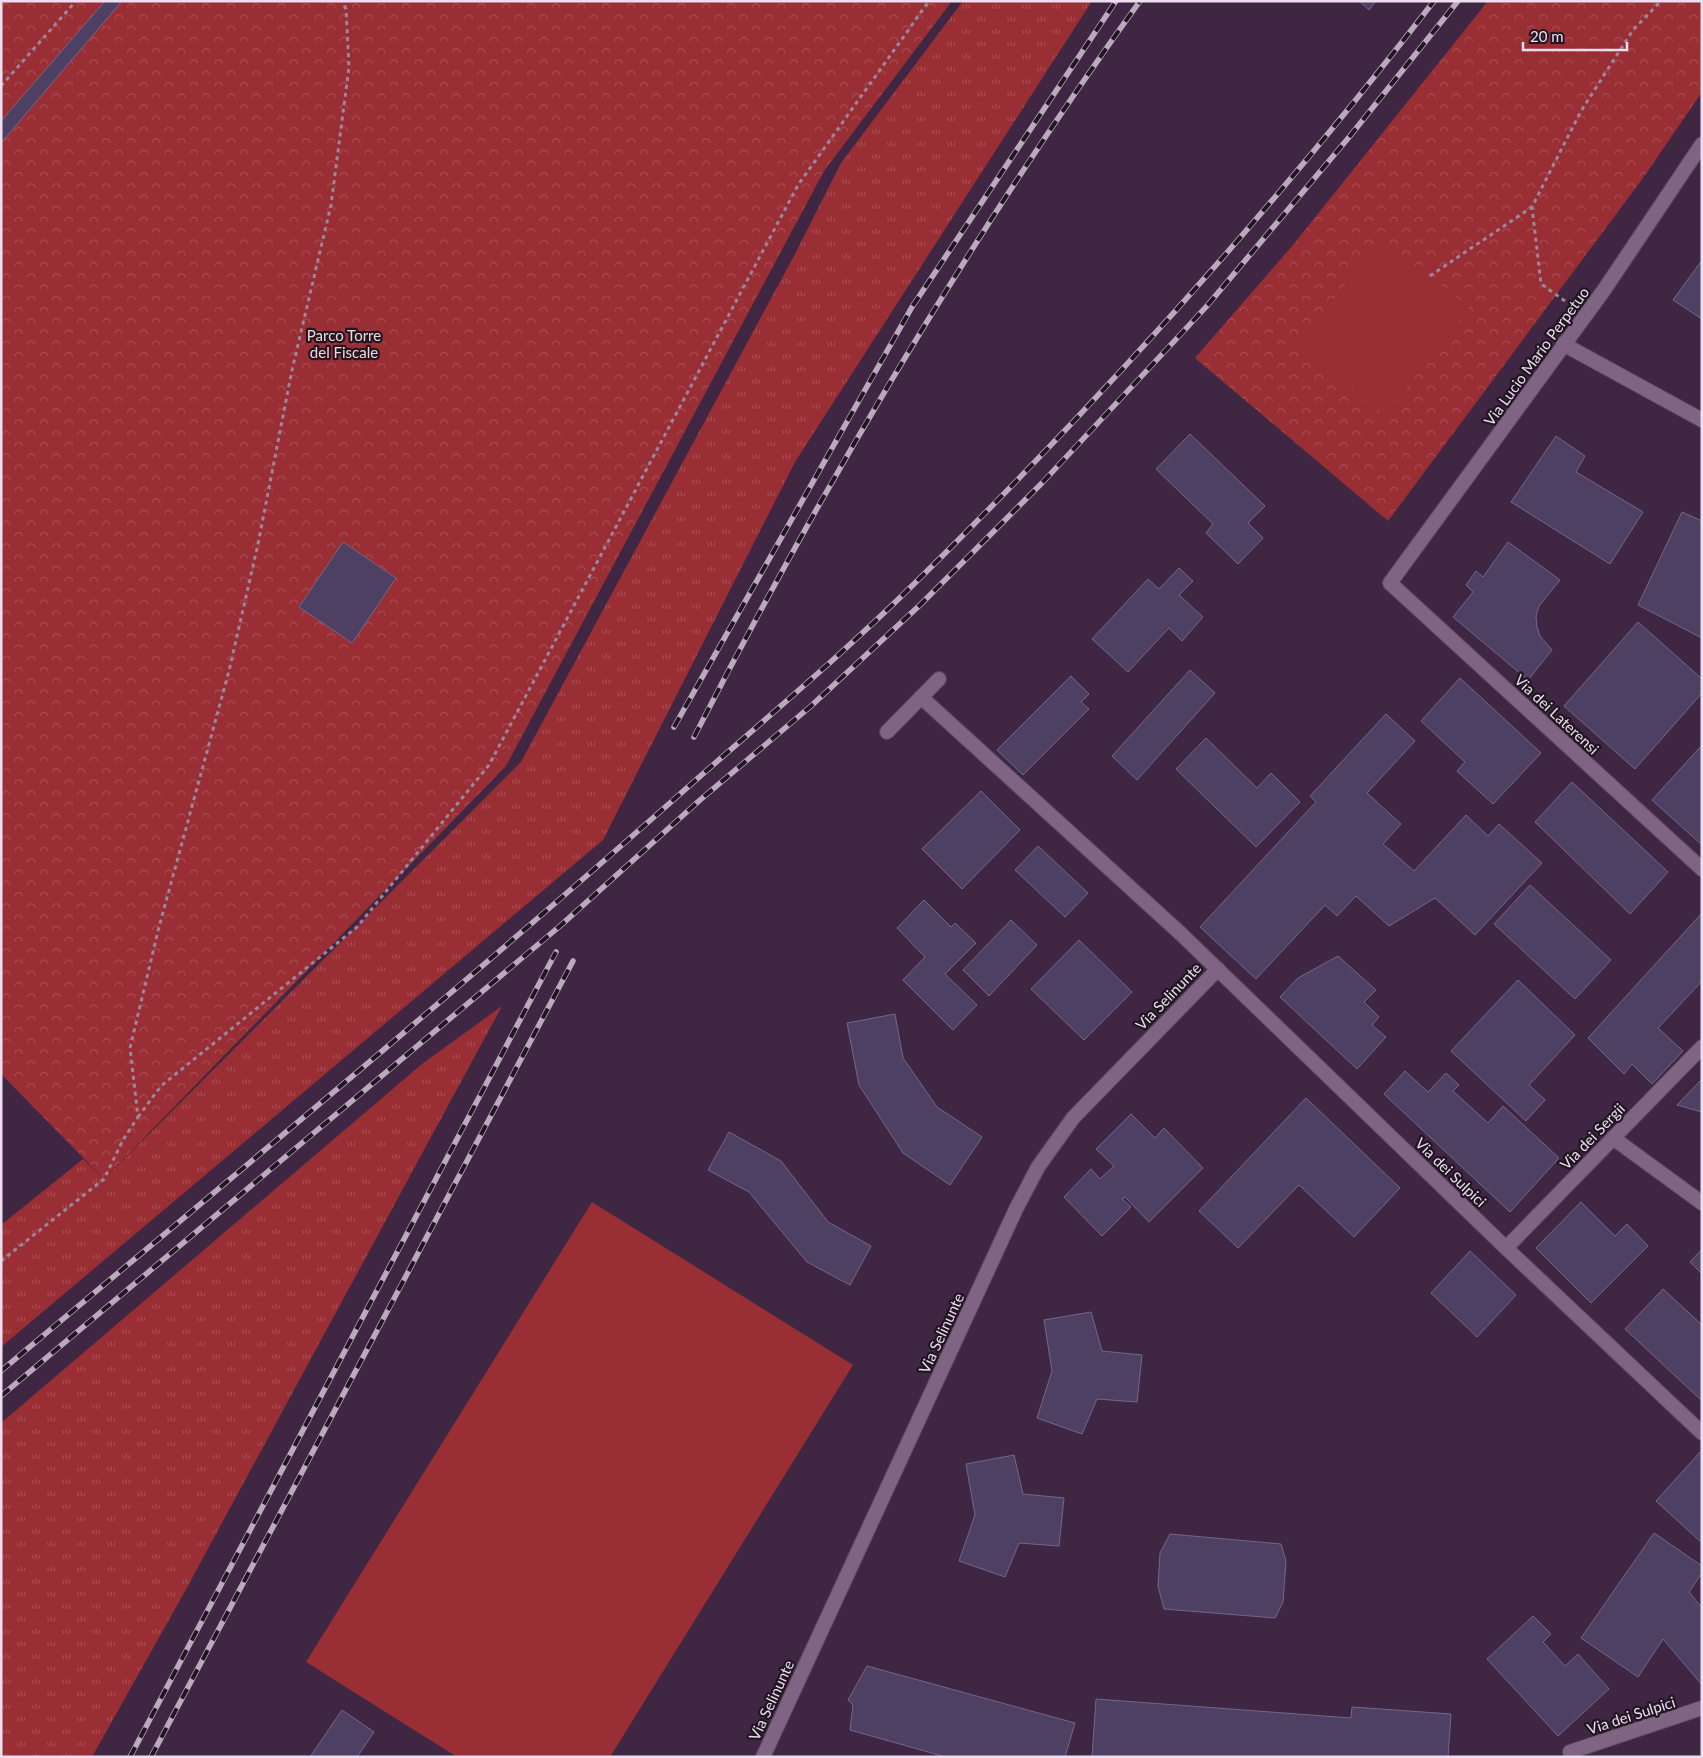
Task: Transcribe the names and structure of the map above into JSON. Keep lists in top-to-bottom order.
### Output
{
  "streets": {
    "street": [
      "Via Lucio Mario Perpetuo",
      "Via dei Laterensi",
      "Via Selinunte",
      "Via dei Sergii",
      "Via dei Sulpici"
    ]
  },
  "crossings": [
    ["Via Lucio Mario Perpetuo", "Via dei Laterensi"],
    ["Via Selinunte", "Via dei Sulpici"],
    ["Via dei Sergii", "Via dei Sulpici"]
  ],
  "parks": ["Parco Torre del Fiscale"],
  "scale_bar": "20 m"
}
